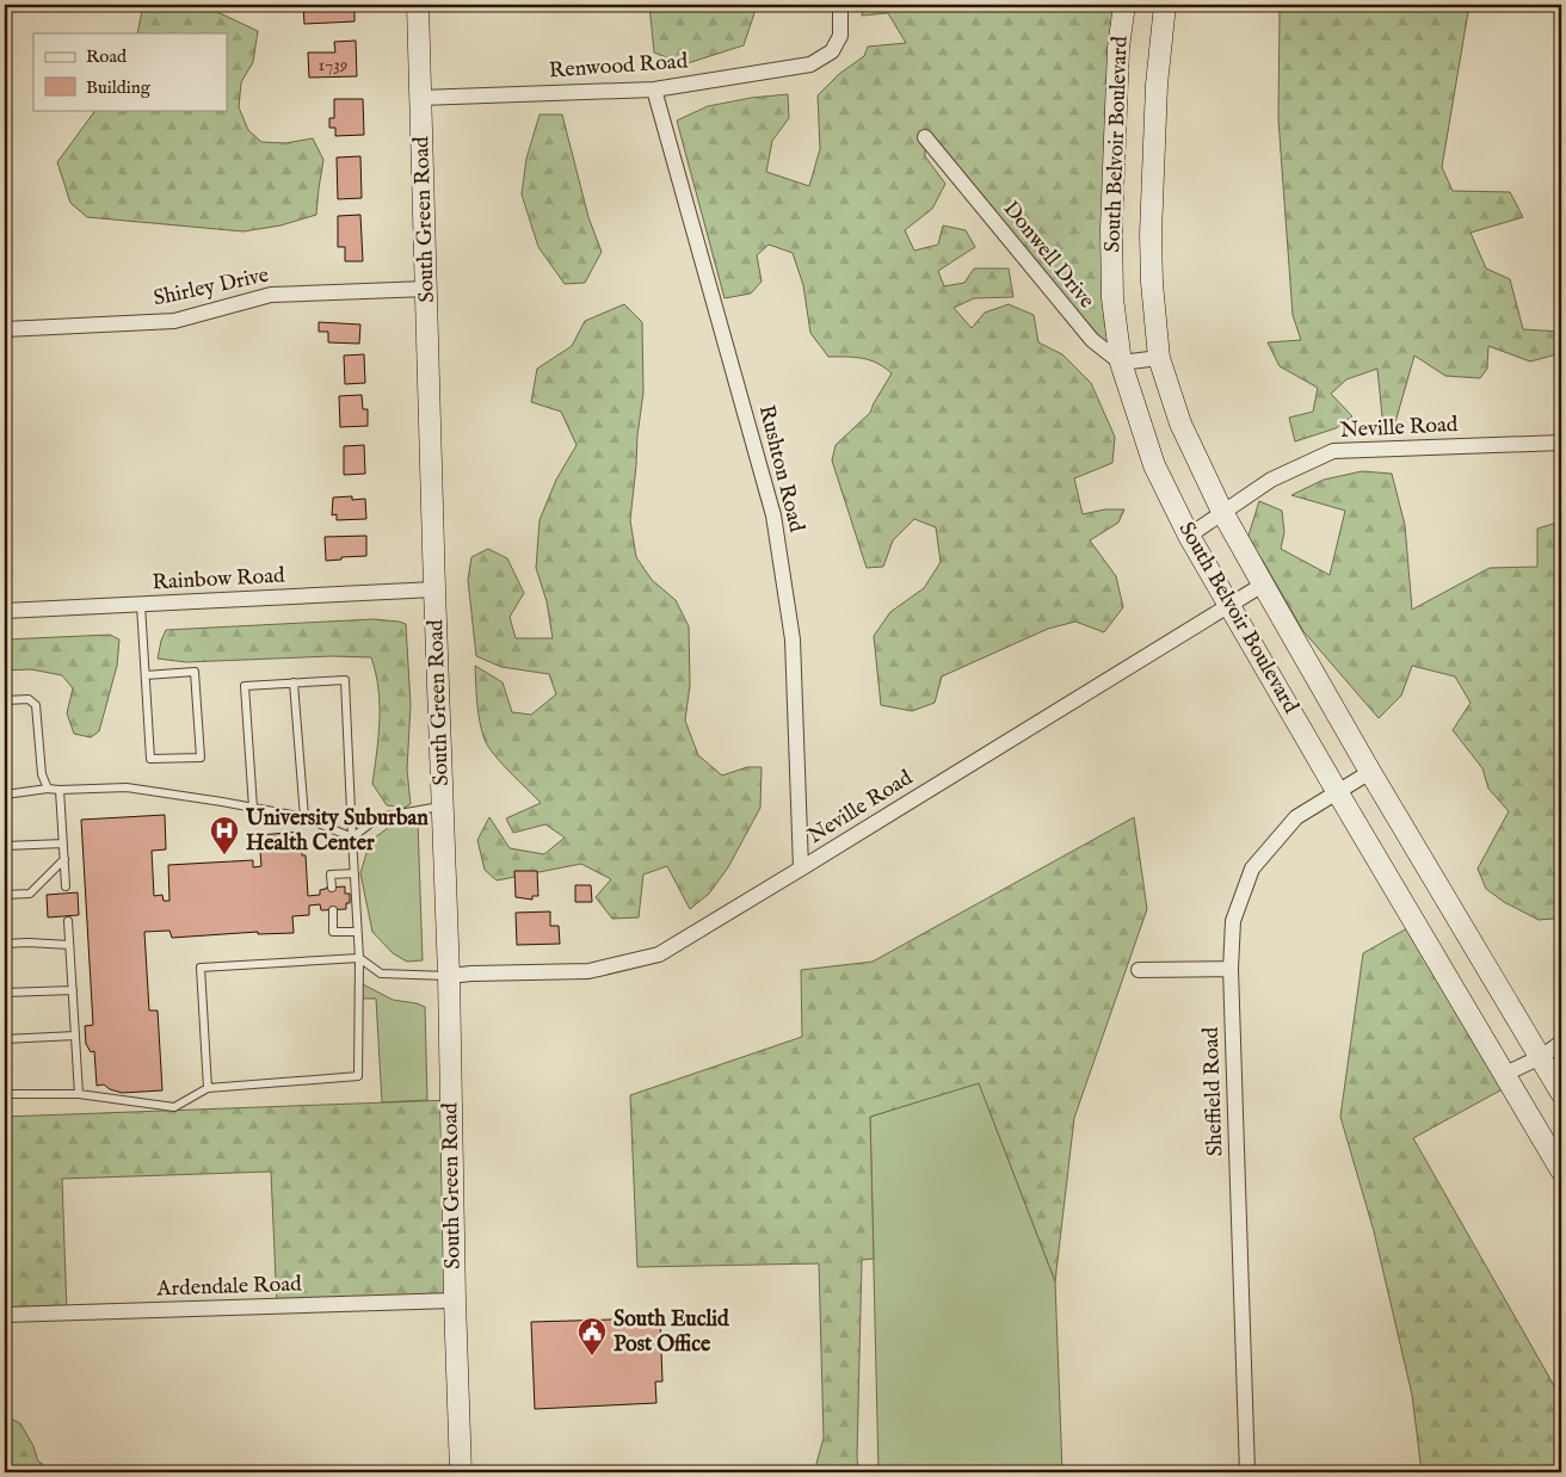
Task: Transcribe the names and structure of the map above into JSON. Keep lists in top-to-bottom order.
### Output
{
  "streets": {
    "street": [
      "Renwood Road",
      "South Belvoir Boulevard",
      "South Green Road",
      "Donwell Drive",
      "Shirley Drive",
      "Neville Road",
      "Rushton Road",
      "Rainbow Road",
      "Sheffield Road",
      "Ardendale Road"
    ]
  },
  "crossings": [
    ["Renwood Road", "South Green Road"],
    ["Renwood Road", "Rushton Road"],
    ["South Belvoir Boulevard", "Donwell Drive"],
    ["South Belvoir Boulevard", "Neville Road"],
    ["South Belvoir Boulevard", "Sheffield Road"],
    ["South Green Road", "Shirley Drive"],
    ["South Green Road", "Neville Road"],
    ["South Green Road", "Rainbow Road"],
    ["South Green Road", "Ardendale Road"],
    ["Neville Road", "Rushton Road"]
  ],
  "places": {
    "hospital": ["University Suburban Health Center"],
    "public building": ["South Euclid Post Office"]
  },
  "house_numbers": ["1739"],
  "legend": ["Road", "Building"]
}
